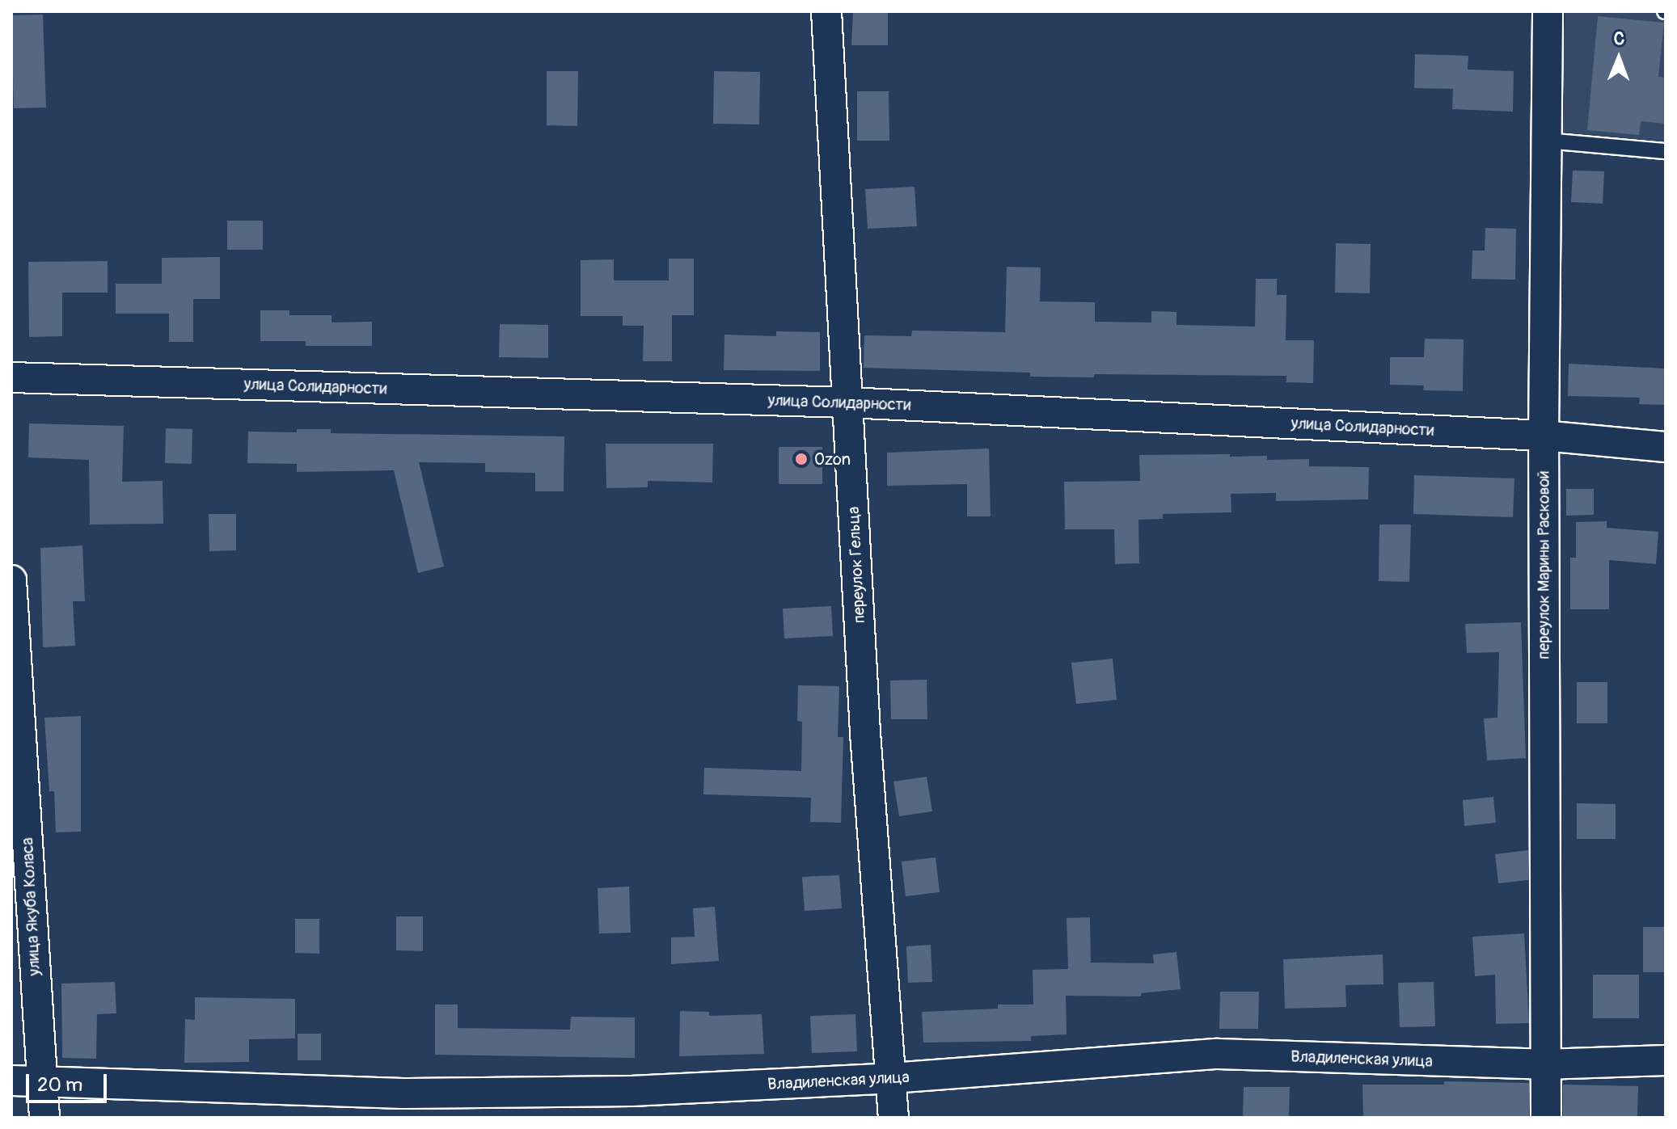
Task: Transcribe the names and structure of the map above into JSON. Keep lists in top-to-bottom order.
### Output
{
  "streets": {
    "street": [
      "улица Солидарности",
      "переулок Гельца",
      "переулок Марины Расковой",
      "улица Якуба Коласа",
      "Владиленская улица"
    ]
  },
  "crossings": [
    ["улица Солидарности", "переулок Гельца"],
    ["улица Солидарности", "переулок Марины Расковой"],
    ["переулок Гельца", "Владиленская улица"],
    ["переулок Марины Расковой", "Владиленская улица"],
    ["улица Якуба Коласа", "Владиленская улица"]
  ],
  "places": ["Ozon"],
  "scale_bar": "20 m",
  "north": "top"
}
